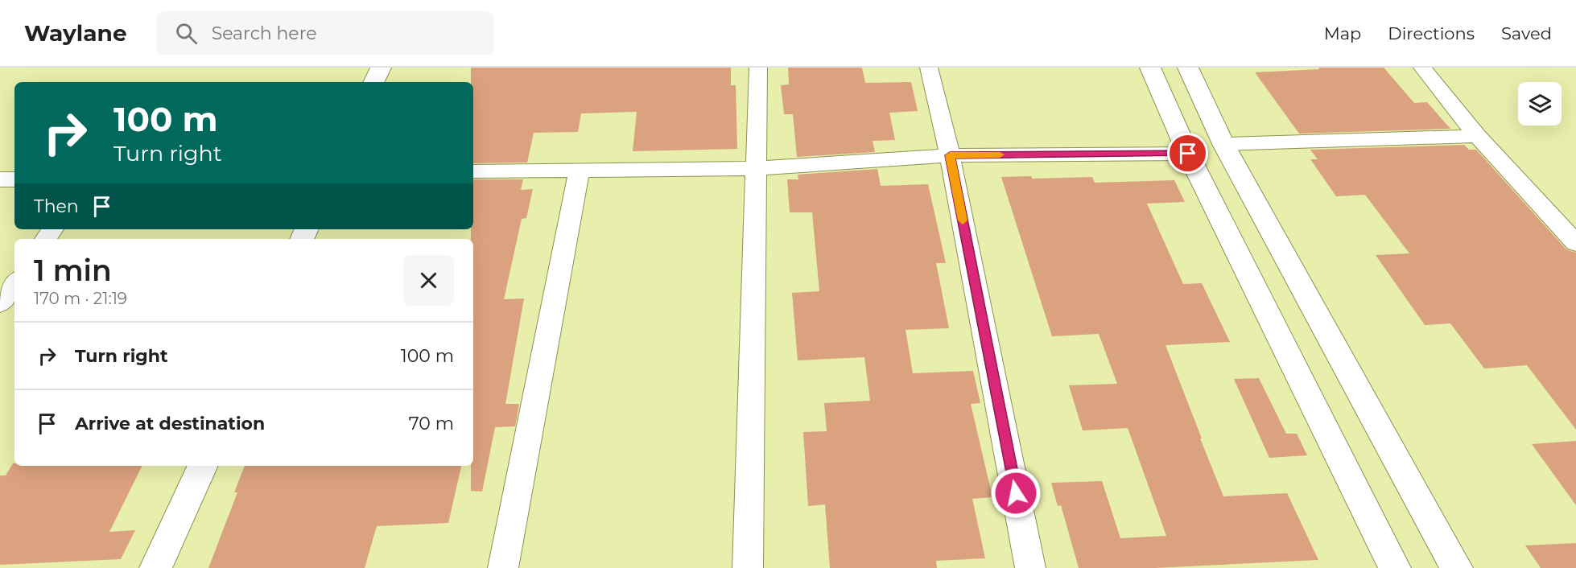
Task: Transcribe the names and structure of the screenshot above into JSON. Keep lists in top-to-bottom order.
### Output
{
  "page": {
    "header": "Waylane",
    "search": "Search here",
    "nav": ["Map", "Directions", "Saved"],
    "turn": ["100 m", "Turn right"],
    "then": "Then",
    "heading": ["1 min", "170 m · 21:19"],
    "list": [
      {
        "name": "Turn right",
        "value": "100 m"
      },
      {
        "name": "Arrive at destination",
        "value": "70 m"
      }
    ]
  }
}
